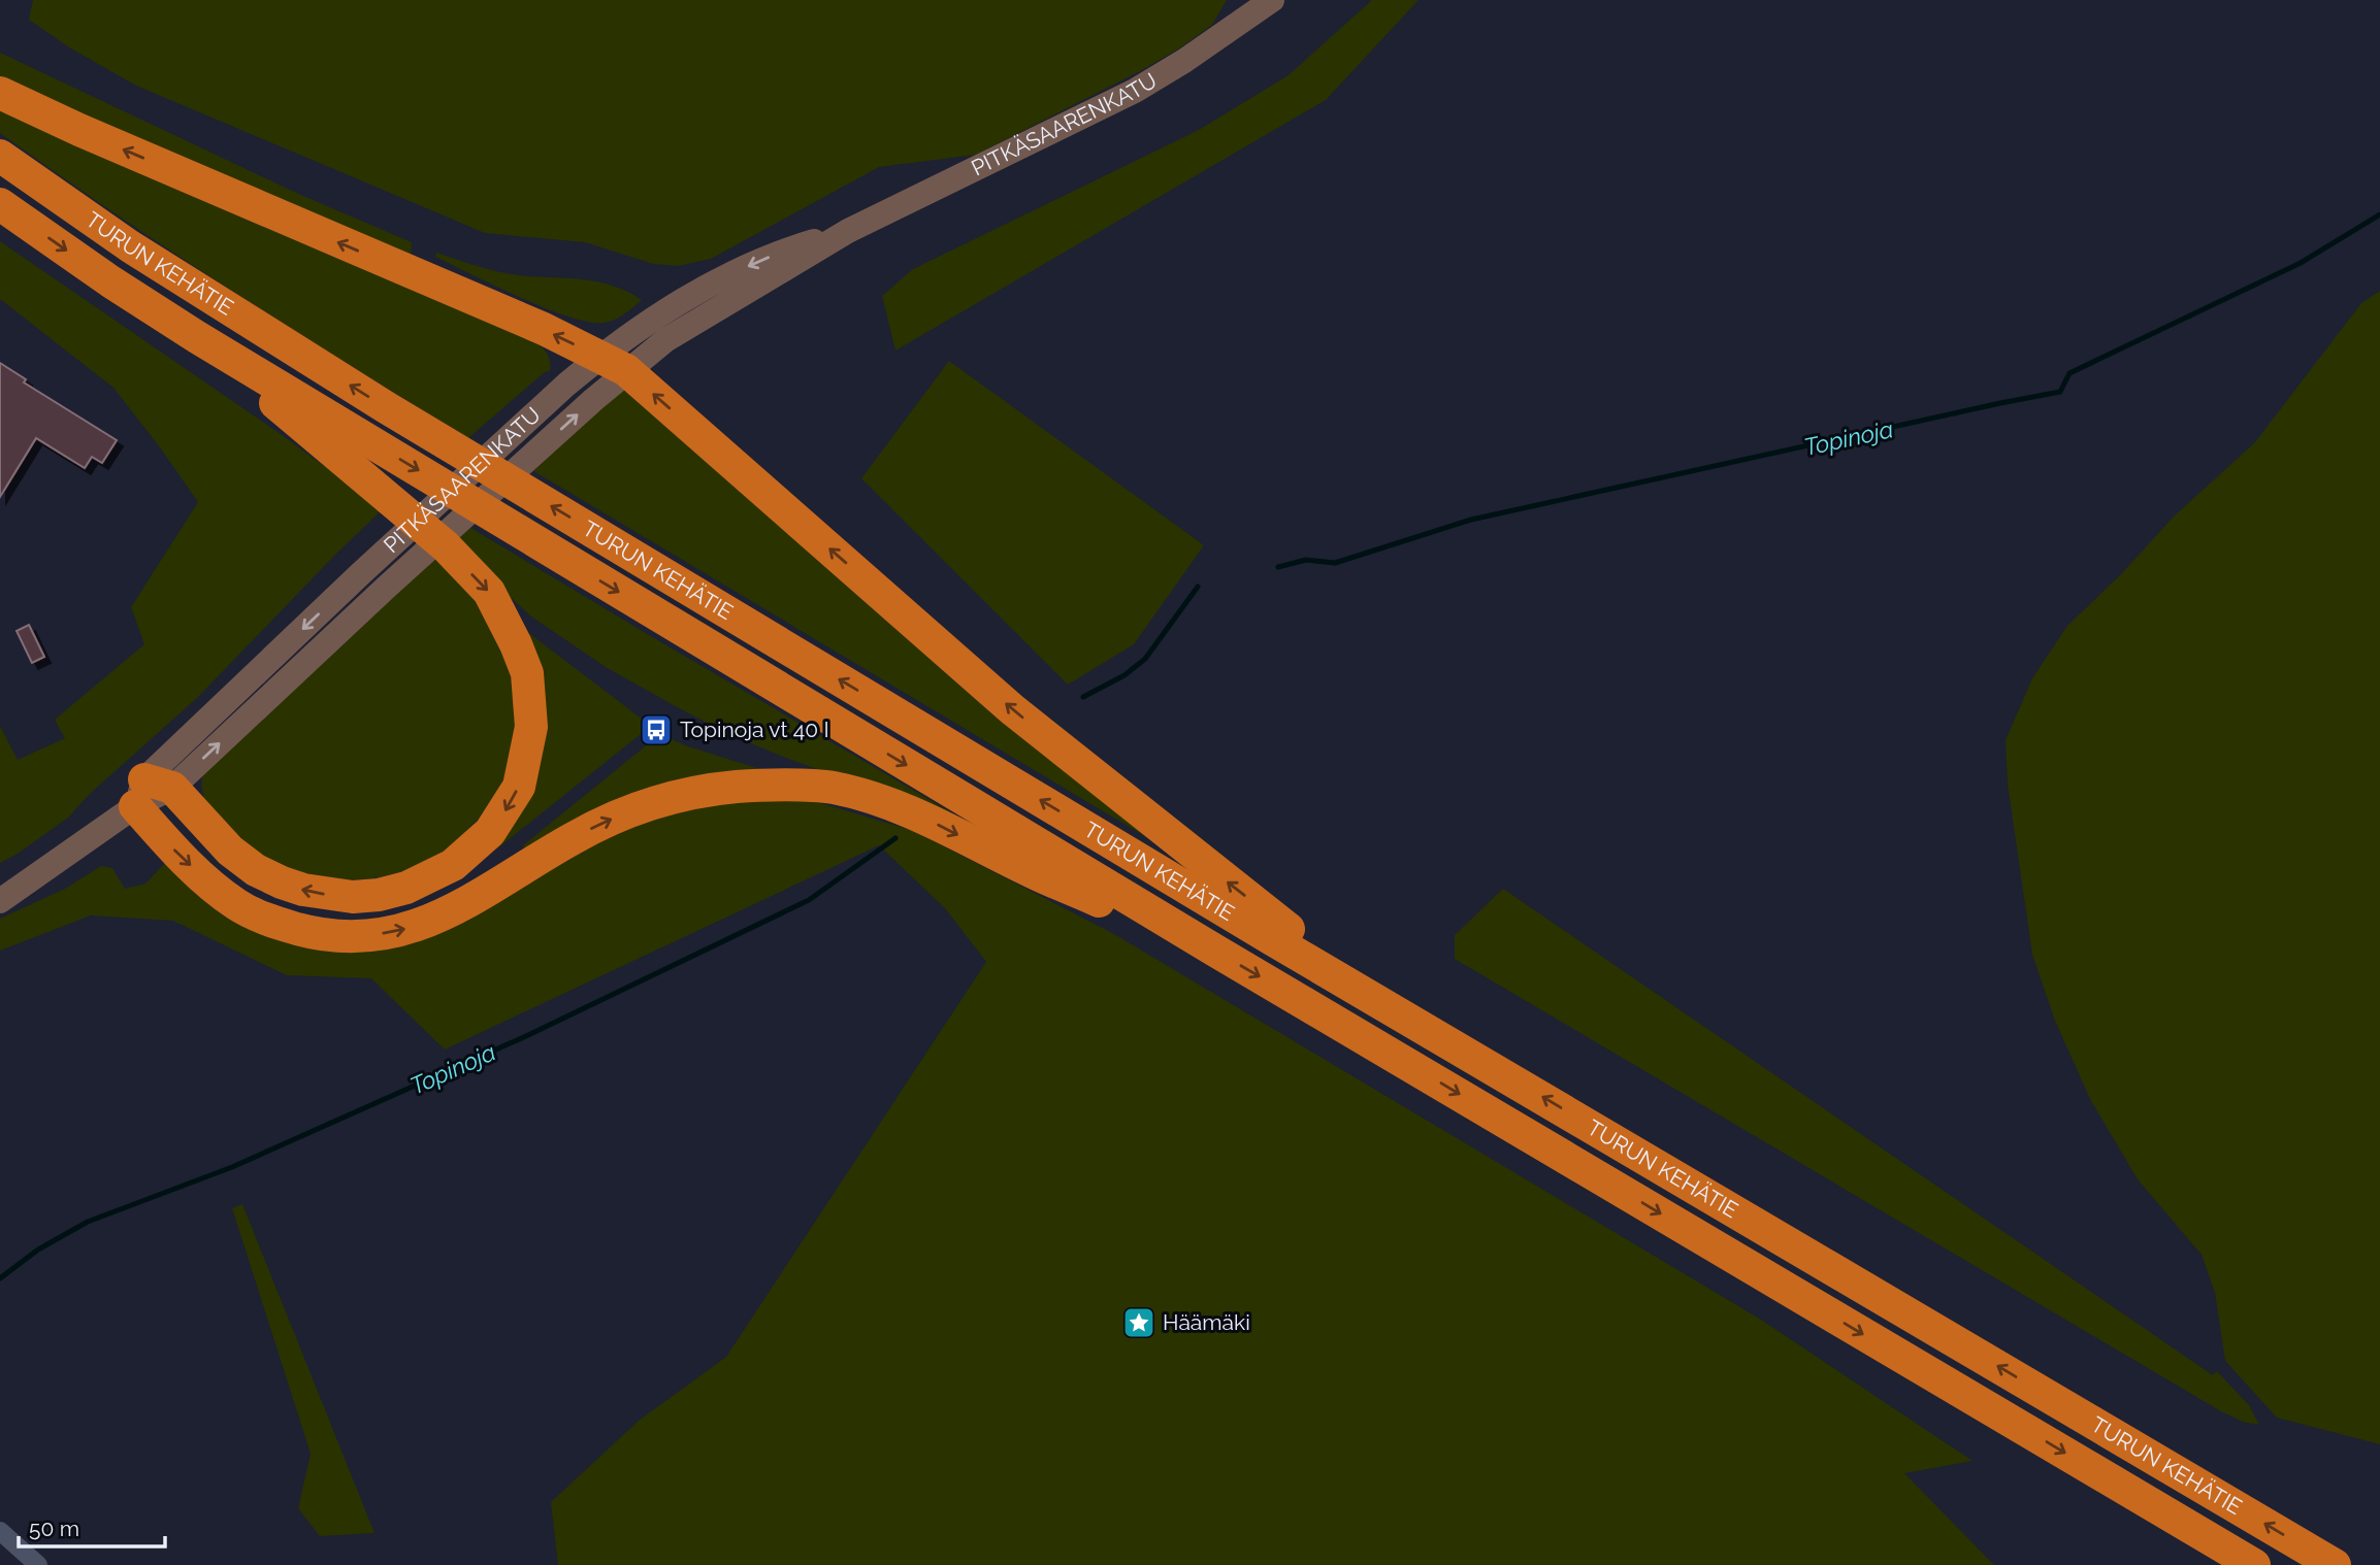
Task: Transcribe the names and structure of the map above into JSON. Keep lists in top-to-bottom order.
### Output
{
  "streets": {
    "highway": ["TURUN KEHÄTIE"],
    "street": ["PITKÄSAARENKATU"]
  },
  "water": ["Topinoja"],
  "places": {
    "bus stop": ["Topinoja vt 40 I"],
    "place": ["Häämäki"]
  },
  "scale_bar": "50 m"
}
